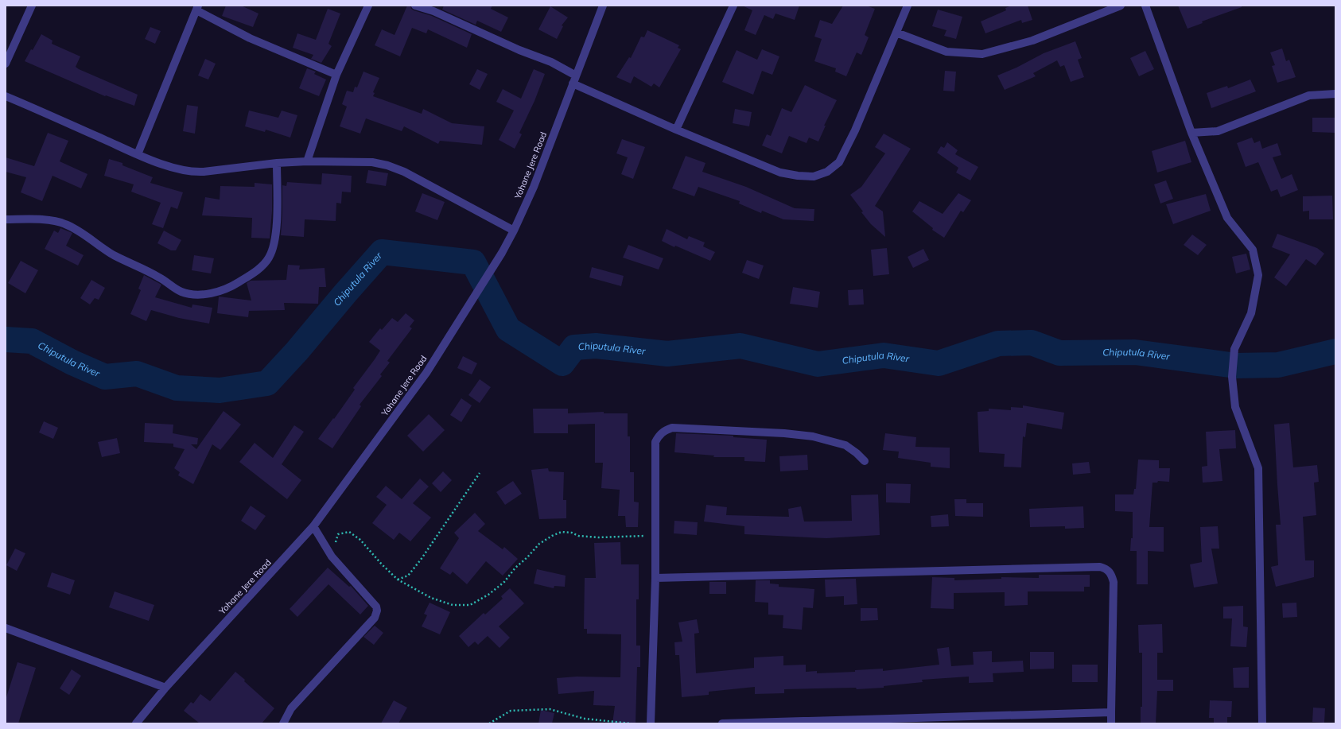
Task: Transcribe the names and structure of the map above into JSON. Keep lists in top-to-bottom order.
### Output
{
  "streets": {
    "street": ["Yohane Jere Road"]
  },
  "water": ["Chiputula River"]
}
